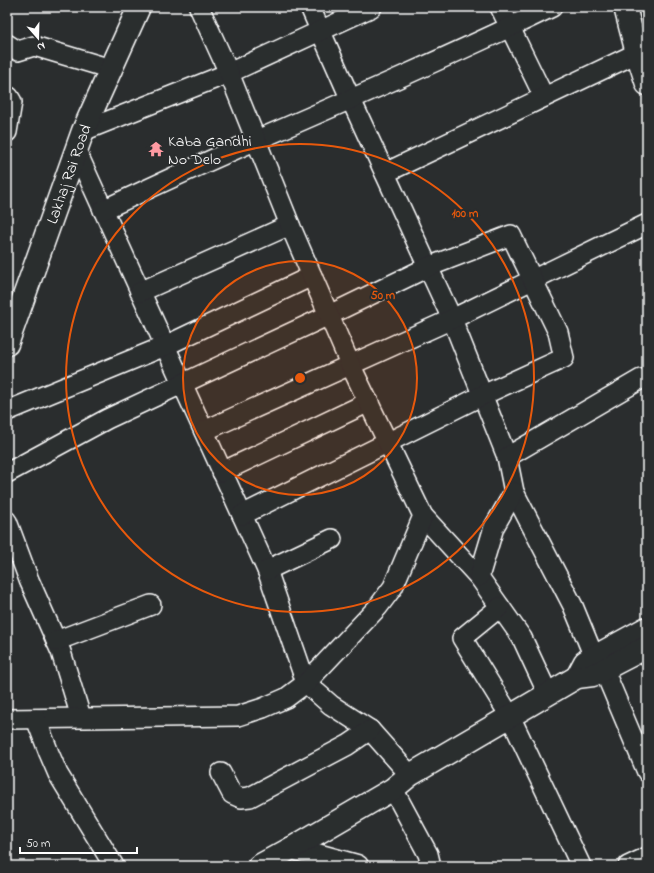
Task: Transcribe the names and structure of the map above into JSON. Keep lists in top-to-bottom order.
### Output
{
  "streets": {
    "street": ["Lakhaj Rai Road"]
  },
  "places": {
    "temple": ["Kaba Gandhi No Delo"]
  },
  "scale_bar": "50 m",
  "north": "bottom",
  "rings": ["100 m", "50 m"]
}
